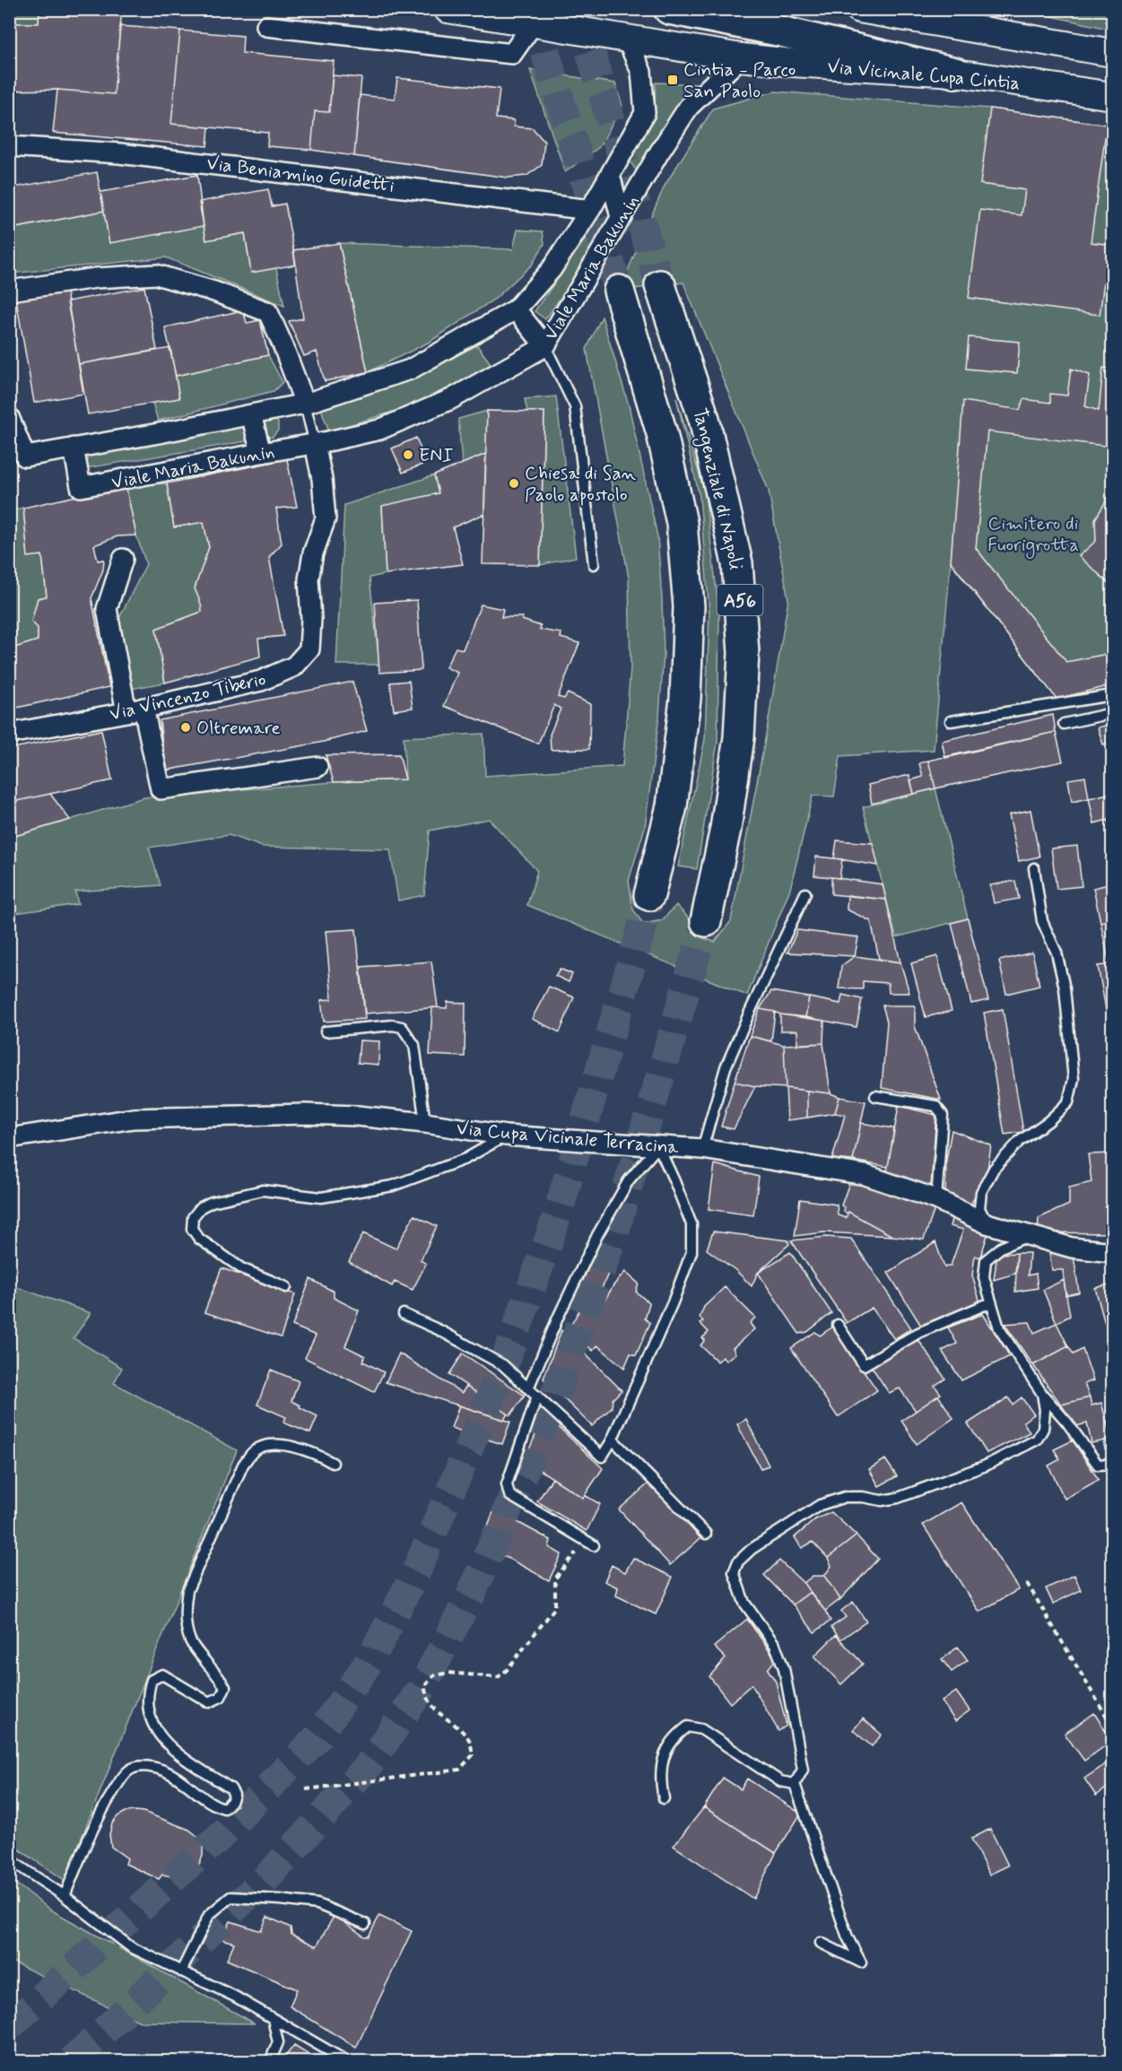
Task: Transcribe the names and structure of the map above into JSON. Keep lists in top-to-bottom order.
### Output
{
  "streets": {
    "highway": ["Tangenziale di Napoli", "A56"],
    "main road": ["Via Vicinale Cupa Cintia"],
    "street": [
      "Via Beniamino Guidetti",
      "Viale Maria Bakunin",
      "Via Vincenzo Tiberio",
      "Via Cupa Vicinale Terracina"
    ]
  },
  "crossings": [
    ["Via Vicinale Cupa Cintia", "Viale Maria Bakunin"],
    ["Via Beniamino Guidetti", "Viale Maria Bakunin"],
    ["Viale Maria Bakunin", "Via Vincenzo Tiberio"]
  ],
  "parks": ["Cimitero di Fuorigrotta"],
  "places": {
    "transit": ["Cintia - Parco San Paolo"],
    "other": ["ENI", "Chiesa di San Paolo apostolo", "Oltremare"]
  }
}
